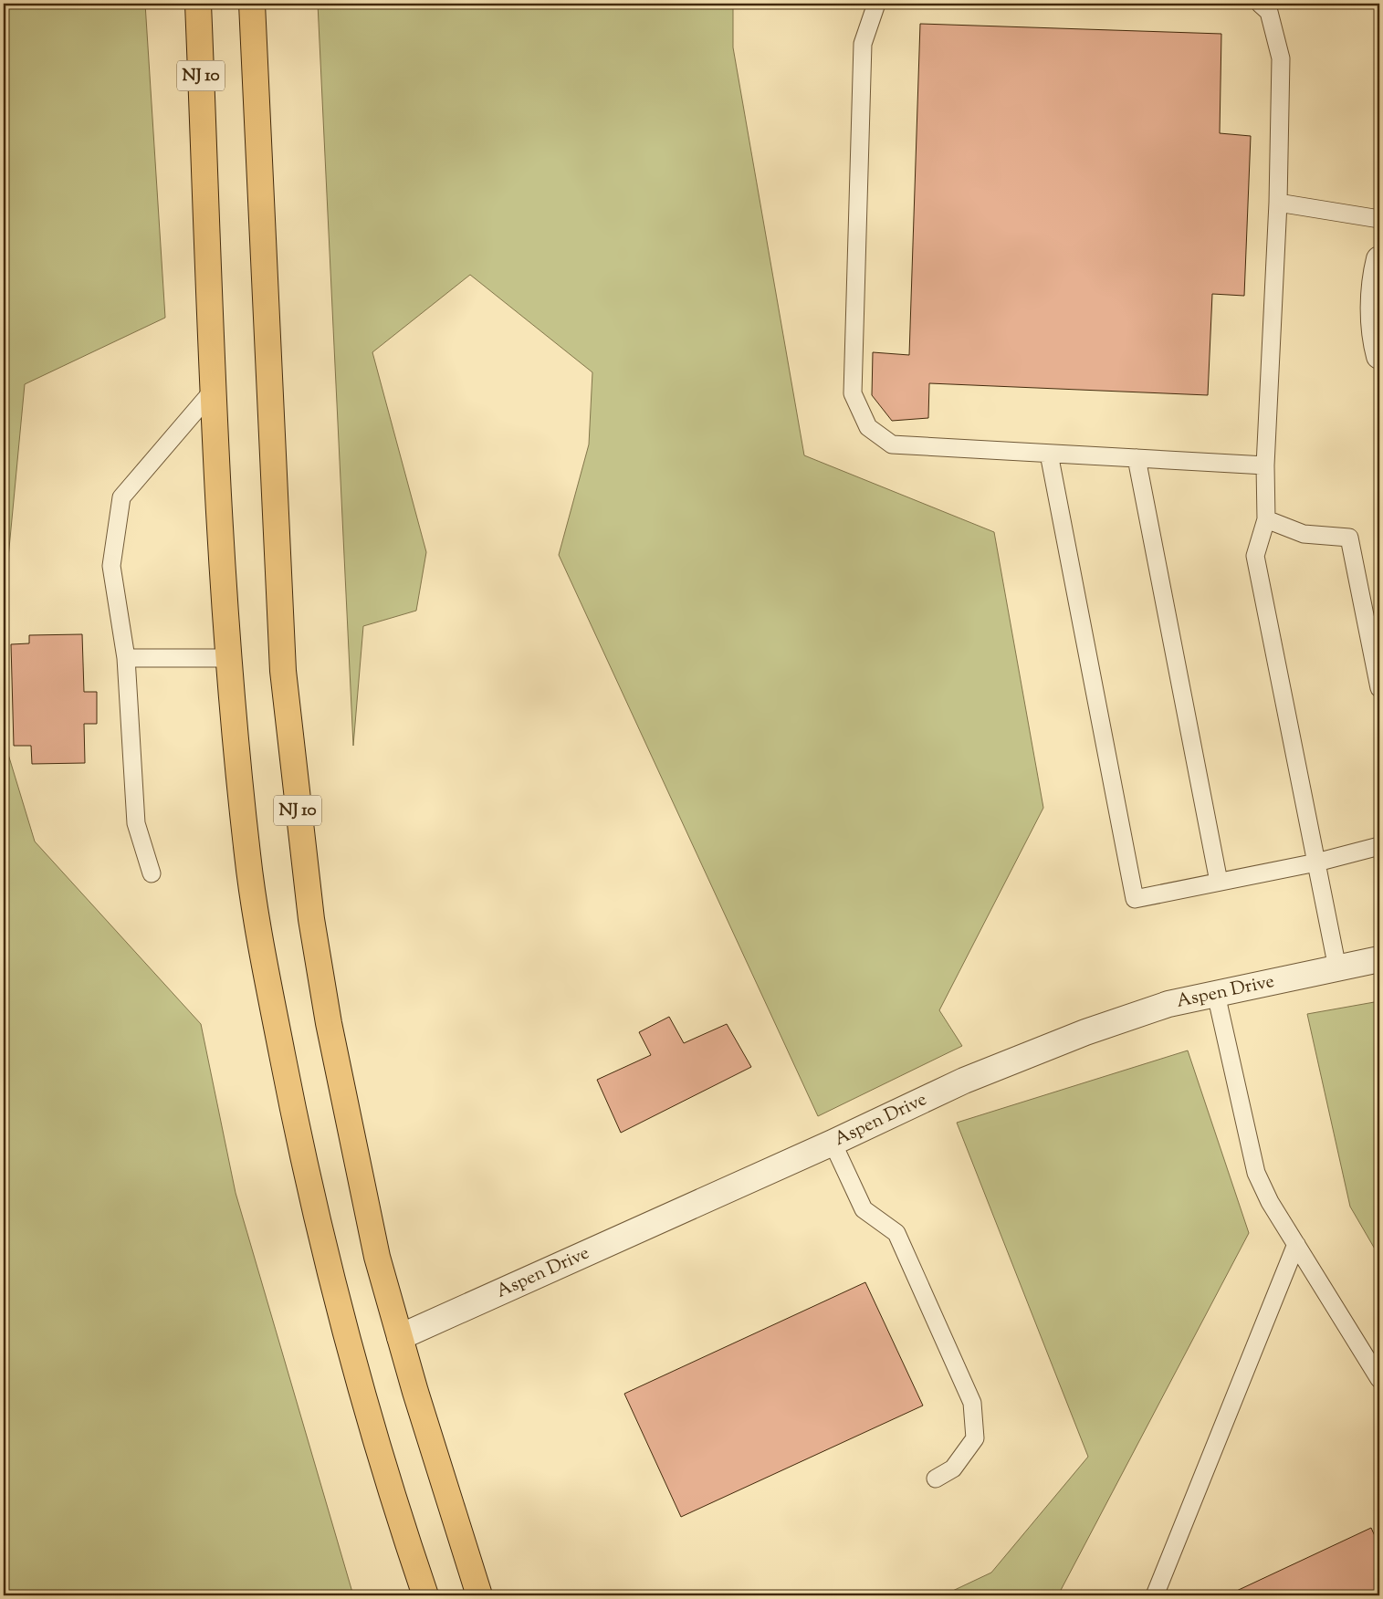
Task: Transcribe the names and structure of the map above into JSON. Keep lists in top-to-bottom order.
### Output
{
  "streets": {
    "highway": ["NJ 10"],
    "street": ["Aspen Drive"]
  },
  "crossings": [
    ["NJ 10", "Aspen Drive"]
  ]
}
